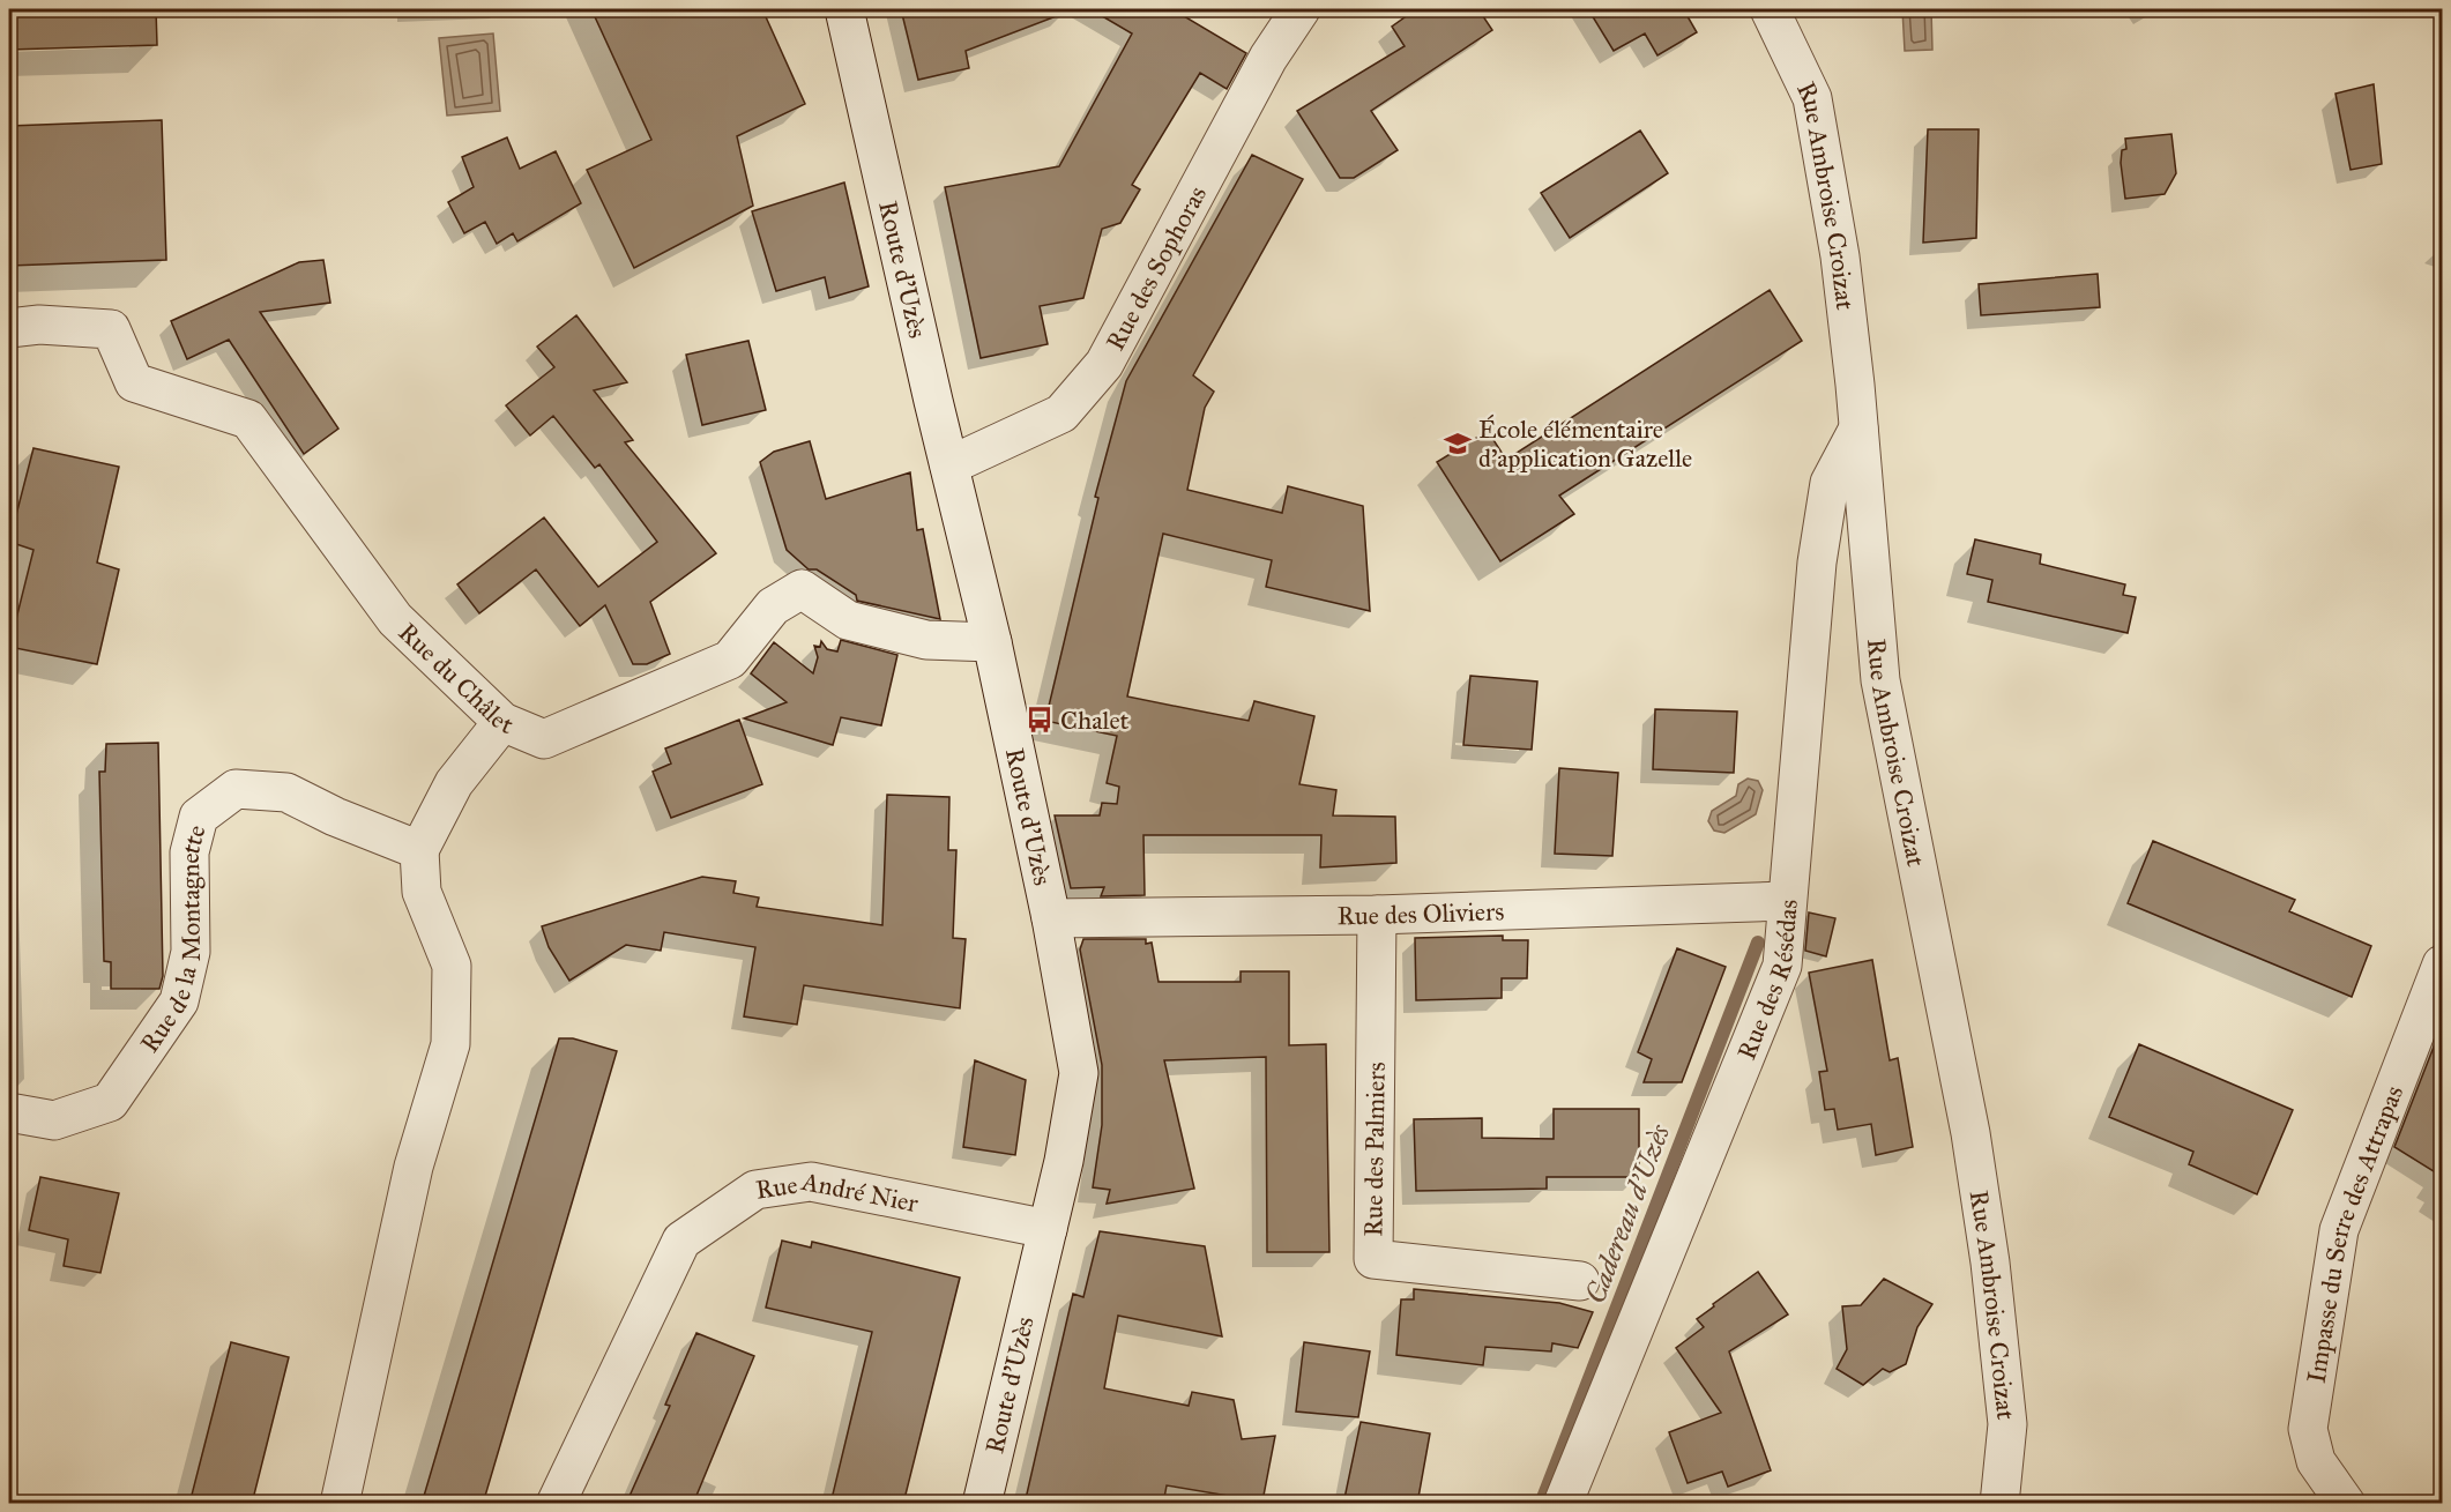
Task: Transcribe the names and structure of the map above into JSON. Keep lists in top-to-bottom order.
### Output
{
  "streets": {
    "street": [
      "Rue Ambroise Croizat",
      "Route d'Uzès",
      "Rue des Sophoras",
      "Rue du Châlet",
      "Rue des Oliviers",
      "Rue de la Montagnette",
      "Rue des Résédas",
      "Rue des Palmiers",
      "Rue André Nier",
      "Impasse du Serre des Attrapas"
    ]
  },
  "crossings": [
    ["Rue Ambroise Croizat", "Rue des Résédas"],
    ["Route d'Uzès", "Rue des Sophoras"],
    ["Route d'Uzès", "Rue du Châlet"],
    ["Route d'Uzès", "Rue des Oliviers"],
    ["Route d'Uzès", "Rue André Nier"],
    ["Rue des Oliviers", "Rue des Résédas"],
    ["Rue des Oliviers", "Rue des Palmiers"]
  ],
  "water": ["Cadereau d'Uzès"],
  "places": {
    "school or university": ["École élémentaire d'application Gazelle"],
    "bus stop": ["Chalet"]
  }
}
